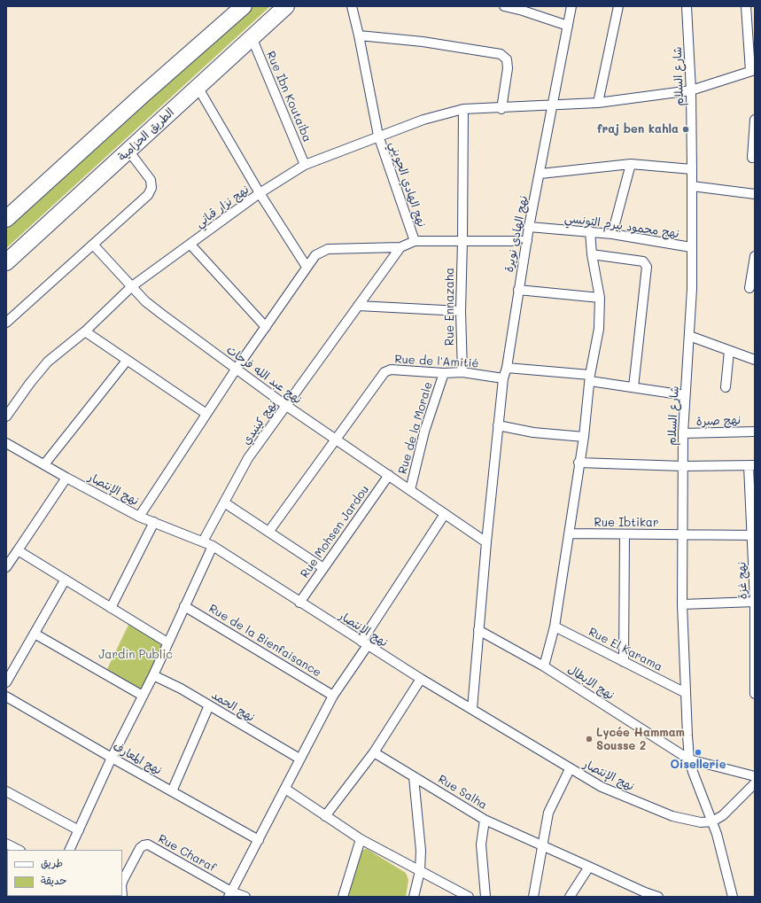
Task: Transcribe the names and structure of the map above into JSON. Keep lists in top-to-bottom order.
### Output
{
  "streets": {
    "highway": ["الطريق الحزامية"],
    "street": [
      "شارع السلام",
      "Rue Ibn Koutaiba",
      "نهج الهادي الجويني",
      "نهج نزار قباني",
      "نهج محمود بيرم التونسي",
      "نهج الهادي نويرة",
      "Rue Ennazaha",
      "Rue de l'Amitié",
      "نهج عبد الله فرحات",
      "نهج صبرة",
      "نهج كينيدي",
      "Rue de la Morale",
      "نهج الإنتصار",
      "Rue Ibtikar",
      "Rue Mohsen Jardou",
      "نهج غزة",
      "Rue de la Bienfaisance",
      "Rue El Karama",
      "نهج الابطال",
      "نهج الحمد",
      "نهج المعارف",
      "Rue Salha",
      "Rue Charaf"
    ]
  },
  "crossings": [
    ["شارع السلام", "نهج نزار قباني"],
    ["شارع السلام", "نهج محمود بيرم التونسي"],
    ["شارع السلام", "نهج صبرة"],
    ["شارع السلام", "نهج الإنتصار"],
    ["شارع السلام", "Rue Ibtikar"],
    ["شارع السلام", "Rue El Karama"],
    ["شارع السلام", "نهج الابطال"],
    ["Rue Ibn Koutaiba", "الطريق الحزامية"],
    ["Rue Ibn Koutaiba", "نهج نزار قباني"],
    ["نهج الهادي الجويني", "نهج نزار قباني"],
    ["نهج نزار قباني", "نهج الهادي نويرة"],
    ["نهج نزار قباني", "Rue Ennazaha"],
    ["نهج نزار قباني", "نهج عبد الله فرحات"],
    ["نهج محمود بيرم التونسي", "نهج الهادي نويرة"],
    ["Rue Ennazaha", "Rue de l'Amitié"],
    ["Rue de l'Amitié", "نهج عبد الله فرحات"],
    ["Rue de l'Amitié", "Rue de la Morale"],
    ["نهج عبد الله فرحات", "نهج كينيدي"],
    ["نهج عبد الله فرحات", "Rue de la Morale"],
    ["نهج عبد الله فرحات", "Rue Mohsen Jardou"],
    ["نهج كينيدي", "نهج الإنتصار"],
    ["نهج الإنتصار", "Rue Mohsen Jardou"],
    ["Rue Ibtikar", "نهج غزة"]
  ],
  "parks": ["Jardin Public"],
  "places": ["fraj ben kahla", "Lycée Hammam Sousse 2", "Oisellerie"],
  "legend": ["طريق", "حديقة"]
}
